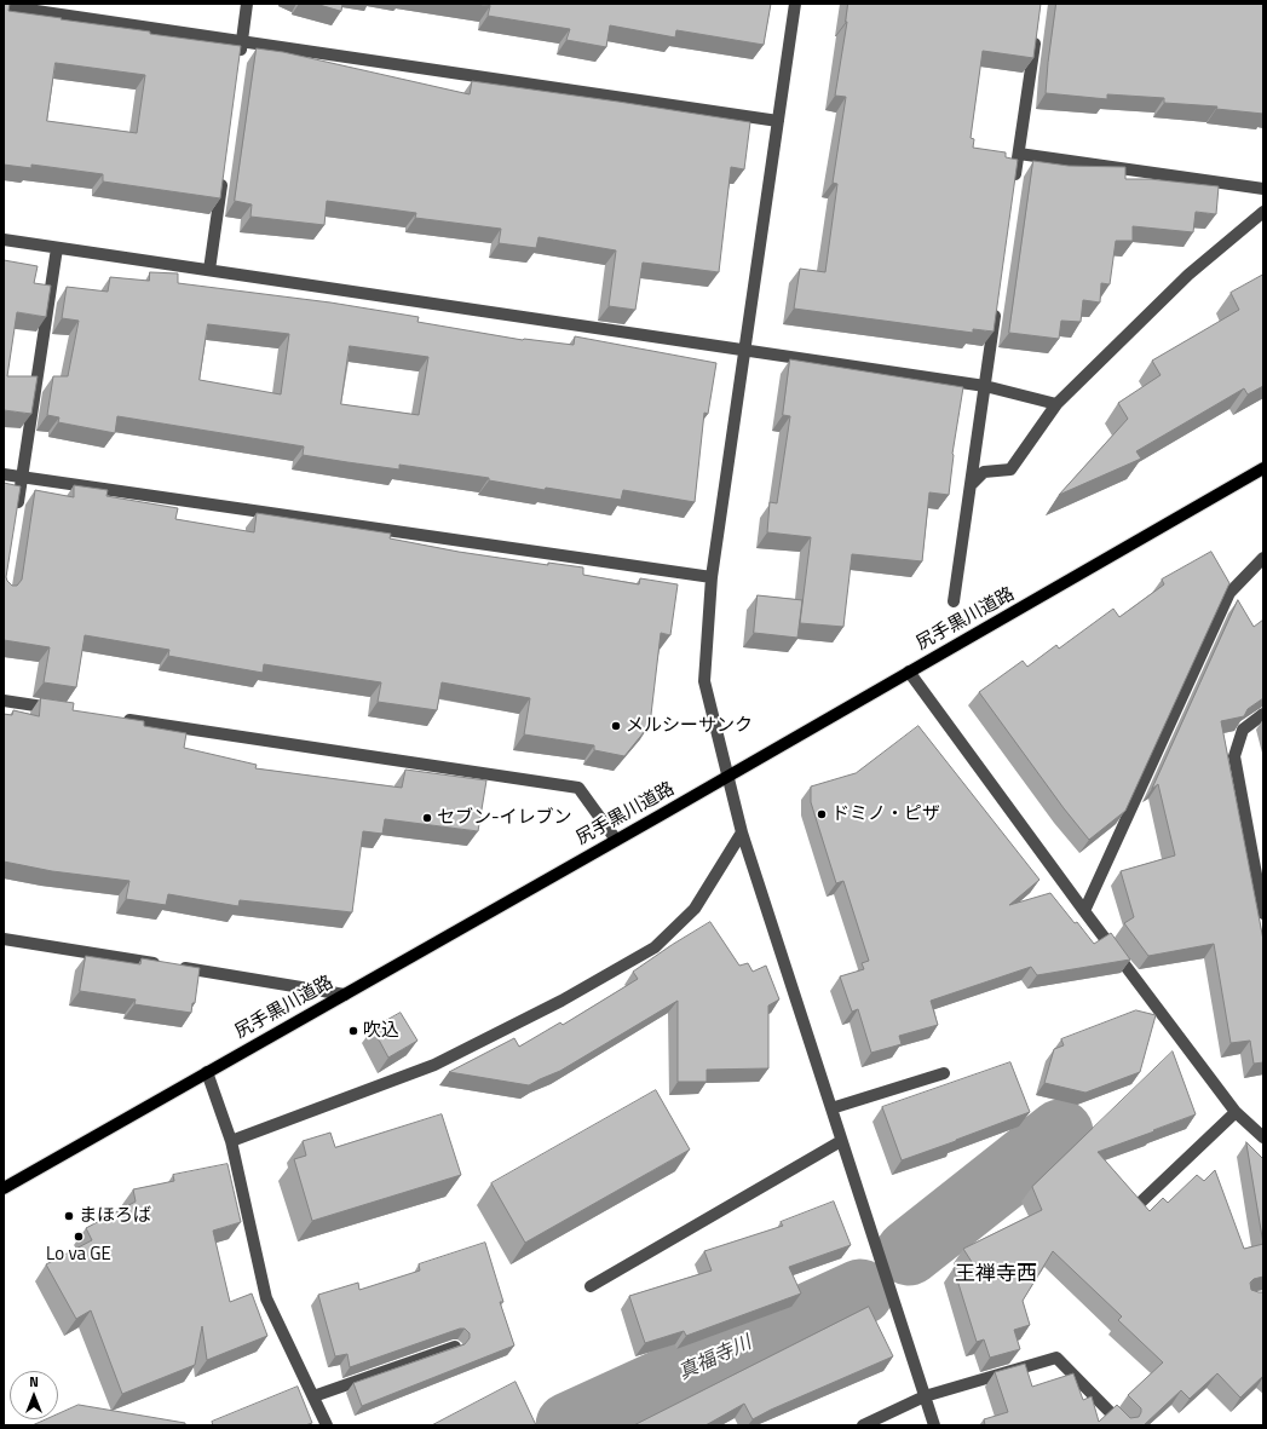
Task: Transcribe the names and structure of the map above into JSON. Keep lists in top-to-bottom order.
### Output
{
  "streets": {
    "main road": ["尻手黒川道路"]
  },
  "districts": ["王禅寺西"],
  "water": ["真福寺川"],
  "places": [
    "メルシーサンク",
    "ドミノ・ピザ",
    "セブン-イレブン",
    "吹込",
    "まほろば",
    "Lo va GE"
  ],
  "north": "top"
}
